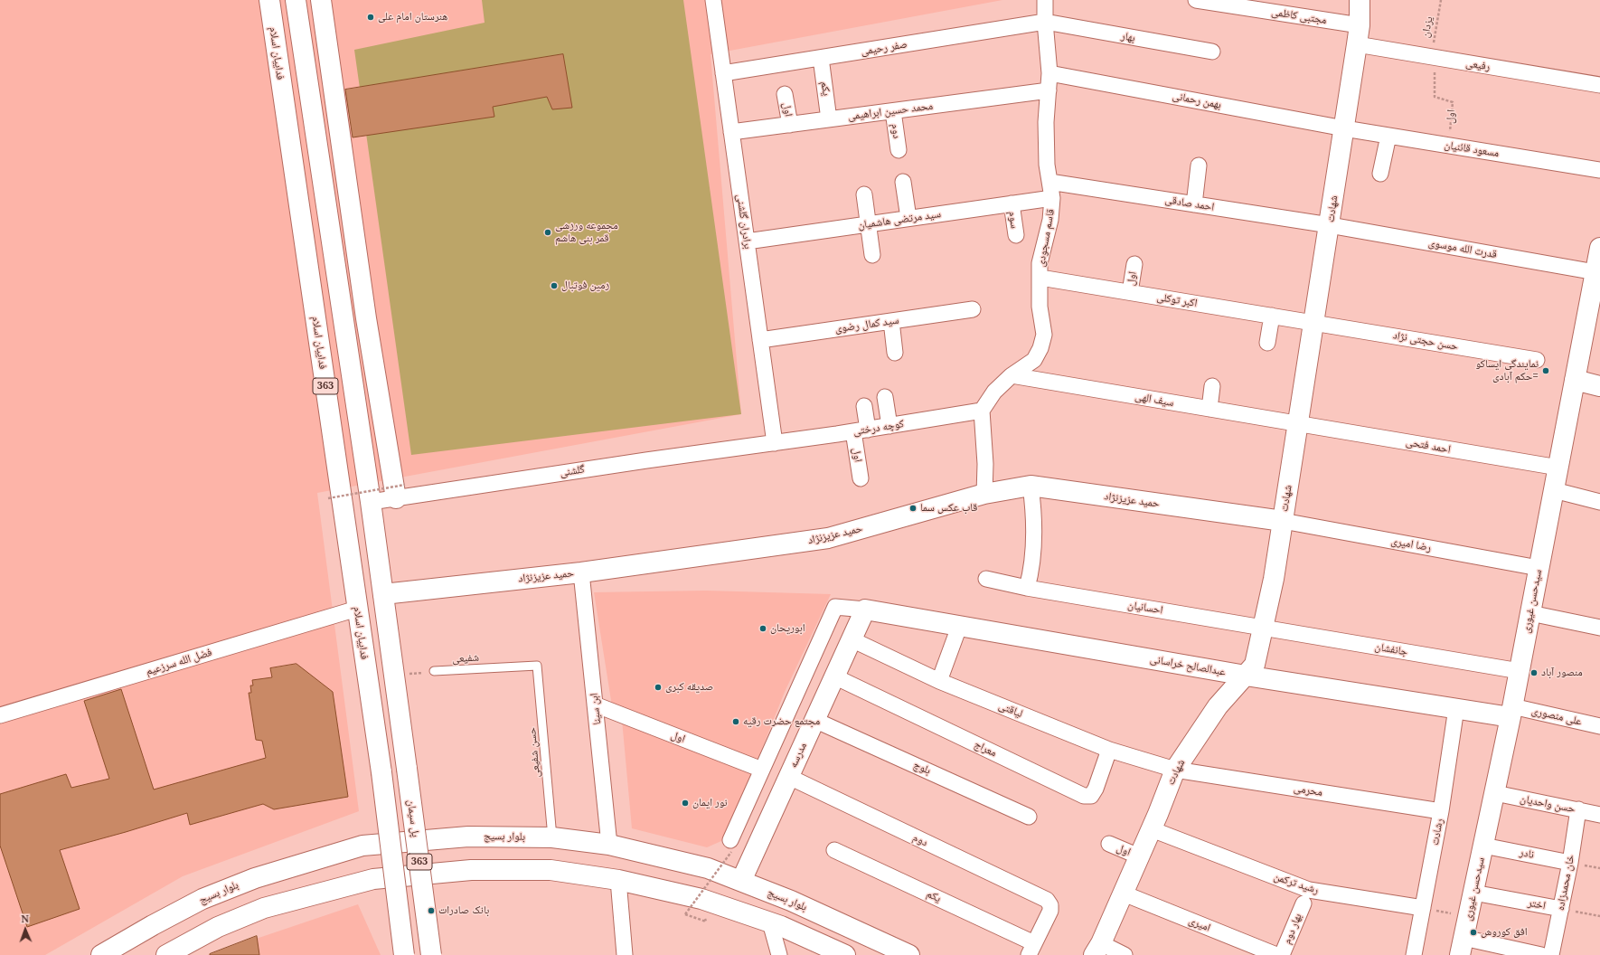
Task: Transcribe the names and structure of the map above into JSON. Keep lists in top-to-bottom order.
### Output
{
  "streets": {
    "main road": [
      "فداییان اسلام",
      "شهادت",
      "363",
      "حمید عزیزنژاد",
      "سیدحسن غیوری",
      "عبدالصالح خراسانی",
      "مدرسه",
      "پل سیمان",
      "بلوار بسیج"
    ],
    "street": [
      "مجتبی کاظمی",
      "بهار",
      "صفر رحیمی",
      "رفیعی",
      "یکم",
      "بهمن رحمانی",
      "اول",
      "محمد حسین ابراهیمی",
      "دوم",
      "مسعود قائنیان",
      "احمد صادقی",
      "سید مرتضی هاشمیان",
      "سوم",
      "برادران گلشنی",
      "قاسم مسجودی",
      "قدرت الله موسوی",
      "اکبر توکلی",
      "سید کمال رضوی",
      "حسن حجتی نژاد",
      "سیف الهی",
      "کوچه درختی",
      "احمد فتحی",
      "گلشنی",
      "رضا امیری",
      "احسانیان",
      "جانفشان",
      "فضل الله سرزعیم",
      "ابن سینا",
      "لیاقتی",
      "علی منصوری",
      "معراج",
      "بلوچ",
      "محرمی",
      "حسن واحدیان",
      "رشادت",
      "نادر",
      "خان محمدزاده",
      "رشید ترکمن",
      "اختر",
      "امیری",
      "بهار دوم"
    ],
    "lane": ["شفیعی", "حسن شفیعی"],
    "path": ["یزدان"]
  },
  "crossings": [
    ["مجتبی کاظمی", "شهادت"],
    ["یزدان", "رفیعی"],
    ["یزدان", "اول"],
    ["بهار", "صفر رحیمی"],
    ["بهار", "قاسم مسجودی"],
    ["صفر رحیمی", "یکم"],
    ["صفر رحیمی", "برادران گلشنی"],
    ["صفر رحیمی", "قاسم مسجودی"],
    ["فداییان اسلام", "فضل الله سرزعیم"],
    ["رفیعی", "اول"],
    ["رفیعی", "شهادت"],
    ["یکم", "محمد حسین ابراهیمی"],
    ["یکم", "دوم"],
    ["بهمن رحمانی", "مسعود قائنیان"],
    ["بهمن رحمانی", "شهادت"],
    ["بهمن رحمانی", "قاسم مسجودی"],
    ["اول", "محمد حسین ابراهیمی"],
    ["اول", "مسعود قائنیان"],
    ["اول", "شهادت"],
    ["اول", "اکبر توکلی"],
    ["اول", "کوچه درختی"],
    ["اول", "ابن سینا"],
    ["محمد حسین ابراهیمی", "دوم"],
    ["محمد حسین ابراهیمی", "برادران گلشنی"],
    ["محمد حسین ابراهیمی", "قاسم مسجودی"],
    ["دوم", "مدرسه"],
    ["مسعود قائنیان", "شهادت"],
    ["احمد صادقی", "شهادت"],
    ["احمد صادقی", "قاسم مسجودی"],
    ["احمد صادقی", "قدرت الله موسوی"],
    ["شهادت", "قدرت الله موسوی"],
    ["شهادت", "اکبر توکلی"],
    ["شهادت", "حسن حجتی نژاد"],
    ["شهادت", "سیف الهی"],
    ["شهادت", "احمد فتحی"],
    ["شهادت", "حمید عزیزنژاد"],
    ["شهادت", "رضا امیری"],
    ["شهادت", "احسانیان"],
    ["شهادت", "جانفشان"],
    ["شهادت", "عبدالصالح خراسانی"],
    ["شهادت", "لیاقتی"],
    ["شهادت", "محرمی"],
    ["شهادت", "رشید ترکمن"],
    ["شهادت", "امیری"],
    ["سید مرتضی هاشمیان", "سوم"],
    ["سید مرتضی هاشمیان", "برادران گلشنی"],
    ["سید مرتضی هاشمیان", "قاسم مسجودی"],
    ["برادران گلشنی", "سید کمال رضوی"],
    ["برادران گلشنی", "کوچه درختی"],
    ["برادران گلشنی", "گلشنی"],
    ["قاسم مسجودی", "اکبر توکلی"],
    ["قاسم مسجودی", "سیف الهی"],
    ["قاسم مسجودی", "کوچه درختی"],
    ["قدرت الله موسوی", "سیدحسن غیوری"],
    ["اکبر توکلی", "حسن حجتی نژاد"],
    ["363", "گلشنی"],
    ["363", "حمید عزیزنژاد"],
    ["363", "پل سیمان"],
    ["سیف الهی", "احمد فتحی"],
    ["کوچه درختی", "گلشنی"],
    ["احمد فتحی", "سیدحسن غیوری"],
    ["حمید عزیزنژاد", "رضا امیری"],
    ["حمید عزیزنژاد", "ابن سینا"],
    ["رضا امیری", "سیدحسن غیوری"],
    ["سیدحسن غیوری", "جانفشان"],
    ["سیدحسن غیوری", "عبدالصالح خراسانی"],
    ["سیدحسن غیوری", "علی منصوری"],
    ["سیدحسن غیوری", "حسن واحدیان"],
    ["سیدحسن غیوری", "نادر"],
    ["سیدحسن غیوری", "اختر"],
    ["احسانیان", "جانفشان"],
    ["شفیعی", "حسن شفیعی"],
    ["عبدالصالح خراسانی", "علی منصوری"],
    ["عبدالصالح خراسانی", "مدرسه"],
    ["عبدالصالح خراسانی", "رشادت"],
    ["ابن سینا", "بلوار بسیج"],
    ["لیاقتی", "معراج"],
    ["لیاقتی", "مدرسه"],
    ["لیاقتی", "محرمی"],
    ["معراج", "مدرسه"],
    ["حسن شفیعی", "بلوار بسیج"],
    ["مدرسه", "بلوچ"],
    ["مدرسه", "بلوار بسیج"],
    ["محرمی", "رشادت"],
    ["حسن واحدیان", "خان محمدزاده"],
    ["رشادت", "رشید ترکمن"],
    ["نادر", "خان محمدزاده"],
    ["خان محمدزاده", "اختر"]
  ],
  "places": [
    "هنرستان امام علی",
    "مجموعه ورزشی قمر بنی هاشم",
    "زمین فوتبال",
    "نمایندگی ایساکو حکم آبادی=",
    "قاب عکس سما",
    "ابوریحان",
    "منصور آباد",
    "صدیقه کبری",
    "مجتمع حضرت رقیه",
    "نور ایمان",
    "بانک صادرات",
    "افق کوروش"
  ],
  "north": "top"
}
